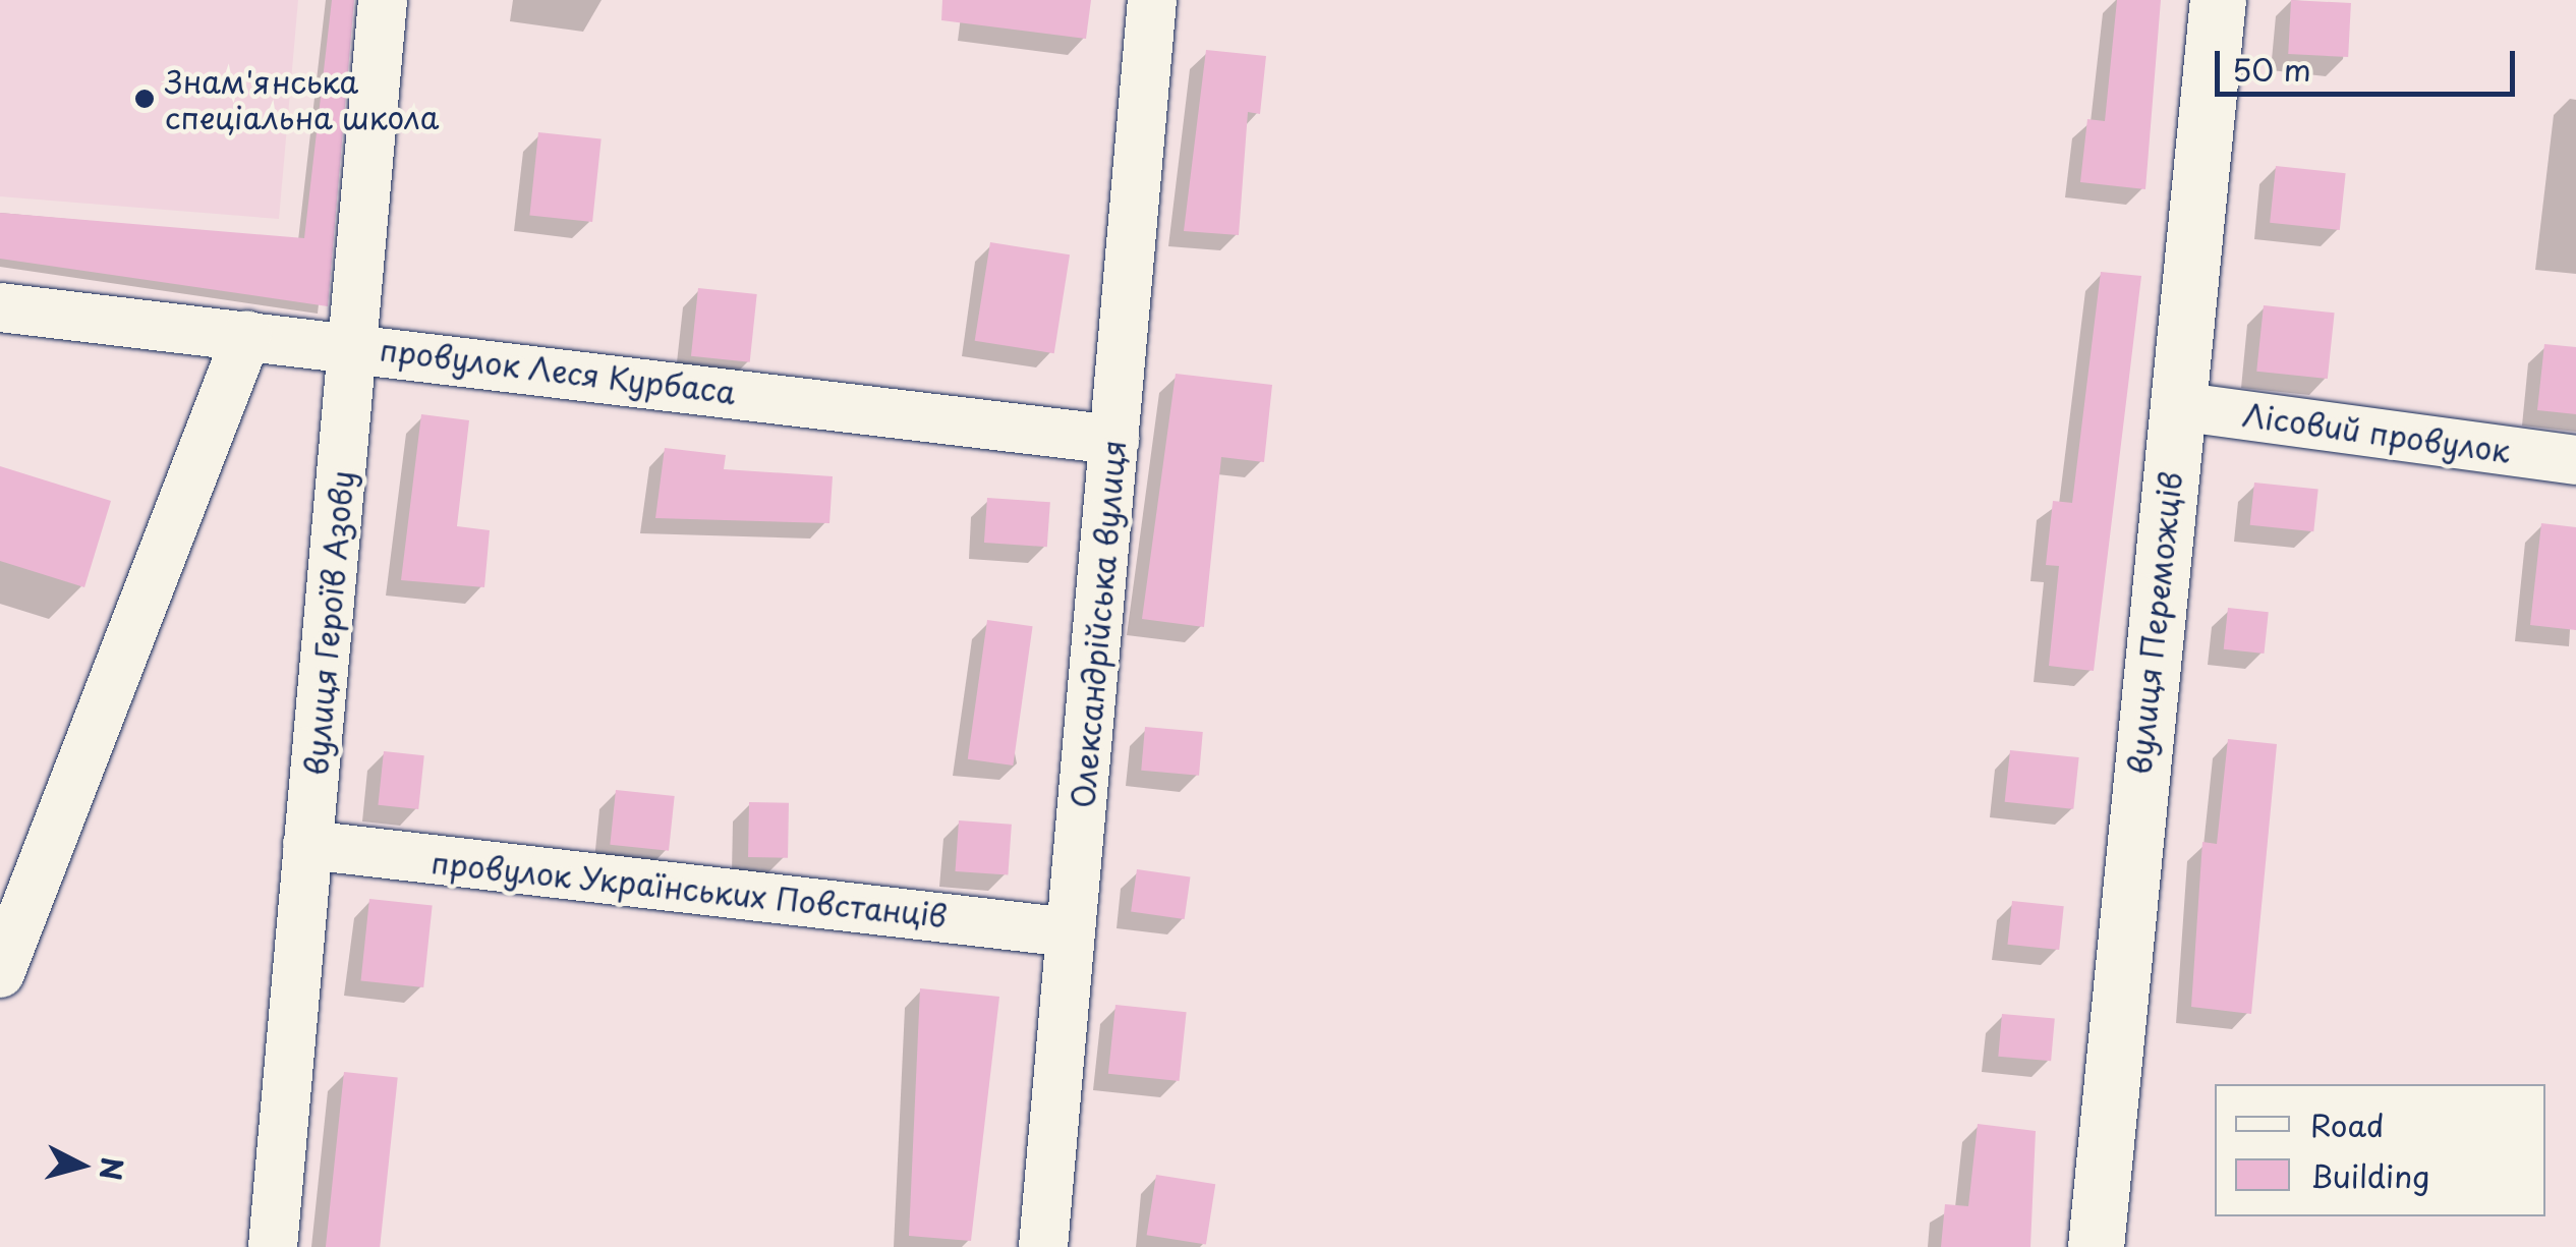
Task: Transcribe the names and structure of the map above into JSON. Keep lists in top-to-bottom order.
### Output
{
  "streets": {
    "street": [
      "провулок Леся Курбаса",
      "Лісовий провулок",
      "вулиця Героїв Азову",
      "вулиця Переможців",
      "Олександрійська вулиця",
      "провулок Українських Повстанців"
    ]
  },
  "crossings": [
    ["провулок Леся Курбаса", "вулиця Героїв Азову"],
    ["провулок Леся Курбаса", "Олександрійська вулиця"],
    ["Лісовий провулок", "вулиця Переможців"],
    ["вулиця Героїв Азову", "провулок Українських Повстанців"],
    ["Олександрійська вулиця", "провулок Українських Повстанців"]
  ],
  "places": ["Знам'янська спеціальна школа"],
  "legend": ["Road", "Building"],
  "scale_bar": "50 m",
  "north": "right"
}
